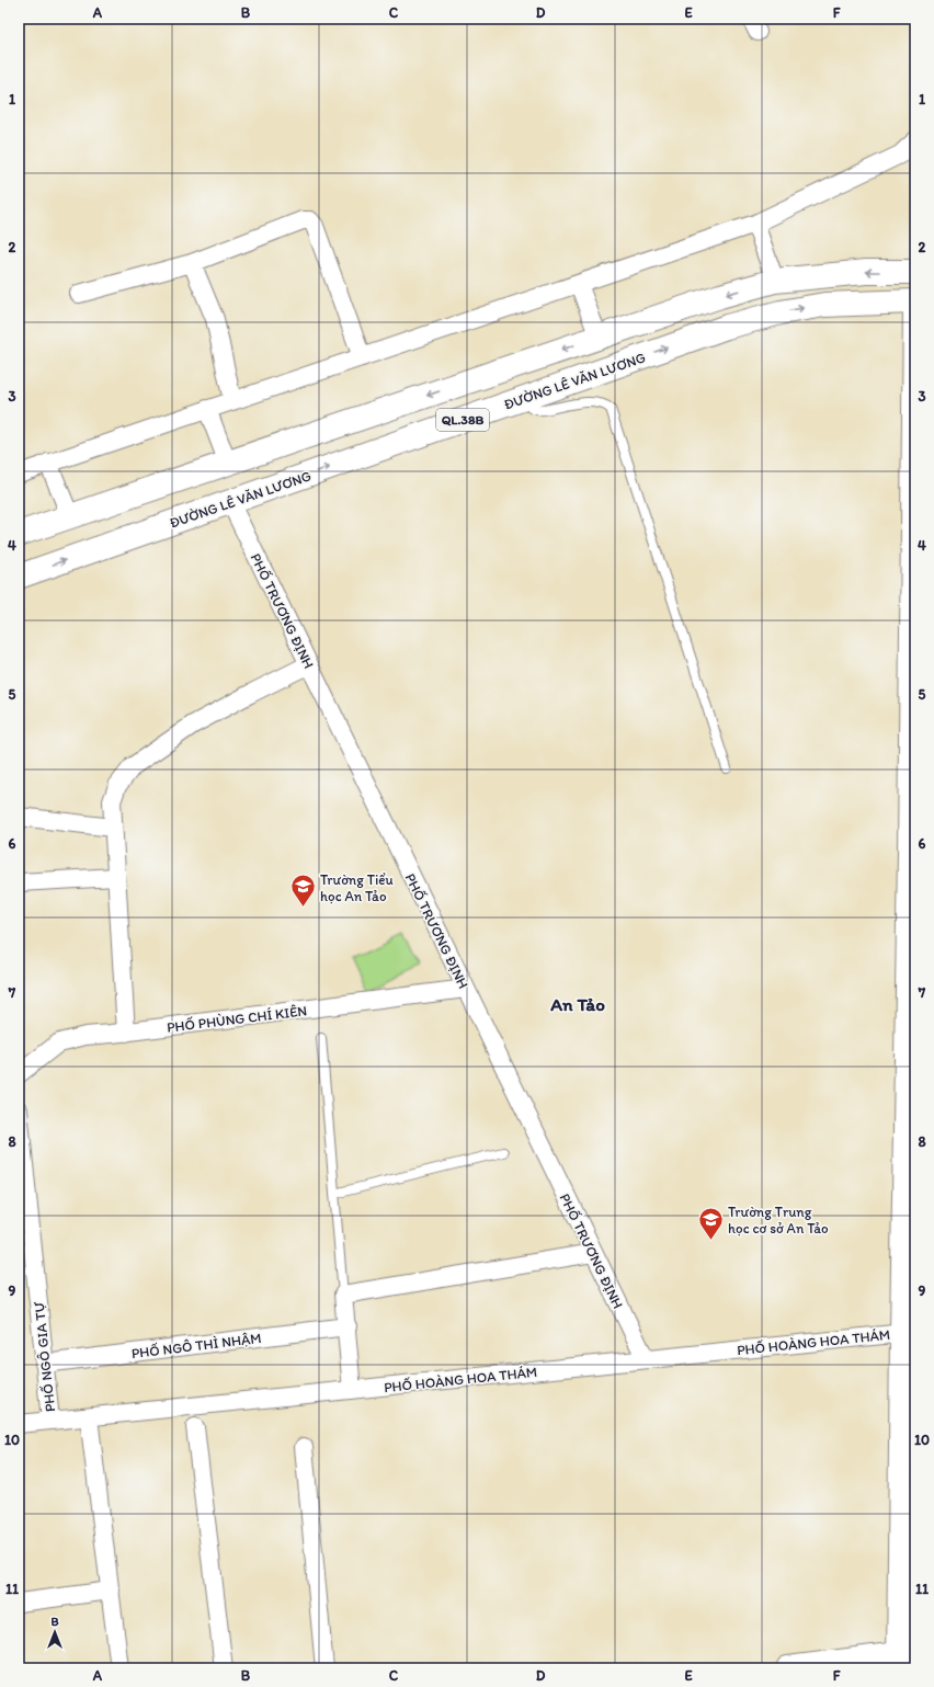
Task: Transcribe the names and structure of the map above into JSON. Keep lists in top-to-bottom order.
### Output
{
  "streets": {
    "main road": ["ĐƯỜNG LÊ VĂN LƯƠNG", "QL.38B"],
    "street": [
      "PHỐ TRƯƠNG ĐỊNH",
      "PHỐ PHÙNG CHÍ KIÊN",
      "PHỐ HOÀNG HOA THÁM",
      "PHỐ NGÔ THÌ NHẬM",
      "PHỐ NGÔ GIA TỰ"
    ]
  },
  "crossings": [
    ["ĐƯỜNG LÊ VĂN LƯƠNG", "PHỐ TRƯƠNG ĐỊNH"],
    ["PHỐ TRƯƠNG ĐỊNH", "PHỐ PHÙNG CHÍ KIÊN"],
    ["PHỐ TRƯƠNG ĐỊNH", "PHỐ HOÀNG HOA THÁM"],
    ["PHỐ HOÀNG HOA THÁM", "PHỐ NGÔ GIA TỰ"],
    ["PHỐ NGÔ THÌ NHẬM", "PHỐ NGÔ GIA TỰ"]
  ],
  "districts": ["An Tảo"],
  "places": {
    "school or university": ["Trường Tiểu học An Tảo", "Trường Trung học cơ sở An Tảo"]
  },
  "north": "top",
  "grid": {
    "columns": [
      "A",
      "B",
      "C",
      "D",
      "E",
      "F"
    ],
    "rows": [
      "1",
      "2",
      "3",
      "4",
      "5",
      "6",
      "7",
      "8",
      "9",
      "10",
      "11"
    ]
  }
}
